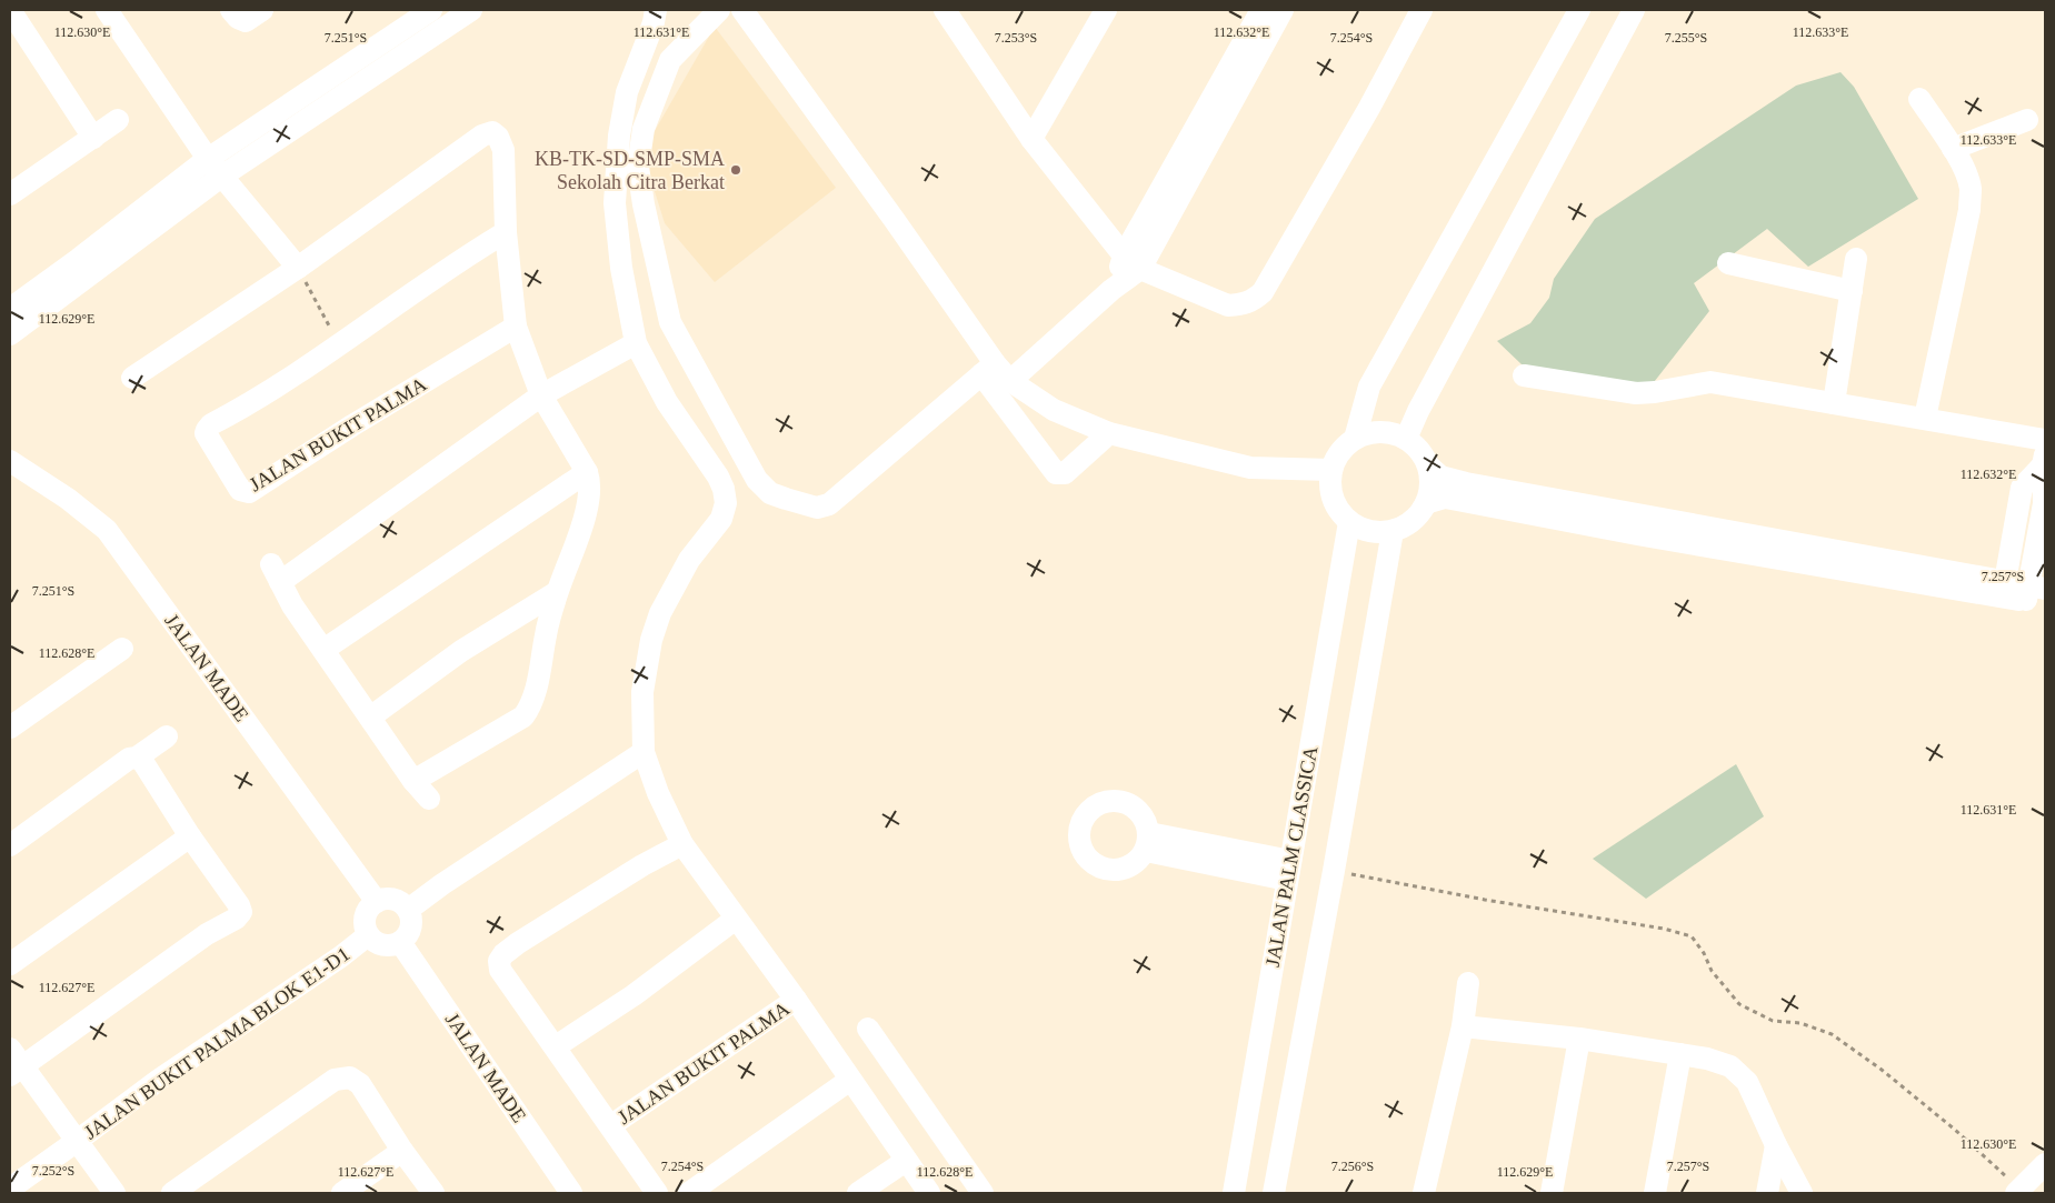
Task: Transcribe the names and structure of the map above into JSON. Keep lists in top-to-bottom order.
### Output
{
  "streets": {
    "street": [
      "JALAN BUKIT PALMA",
      "JALAN MADE",
      "JALAN PALM CLASSICA",
      "JALAN BUKIT PALMA BLOK E1-D1"
    ]
  },
  "crossings": [
    ["JALAN MADE", "JALAN BUKIT PALMA BLOK E1-D1"]
  ],
  "places": ["KB-TK-SD-SMP-SMA Sekolah Citra Berkat"],
  "coordinates": [
    "112.630°E",
    "112.631°E",
    "112.632°E",
    "112.633°E",
    "7.251°S",
    "7.253°S",
    "7.254°S",
    "7.255°S",
    "112.629°E",
    "7.257°S",
    "112.628°E",
    "112.627°E",
    "7.256°S",
    "7.252°S"
  ]
}
